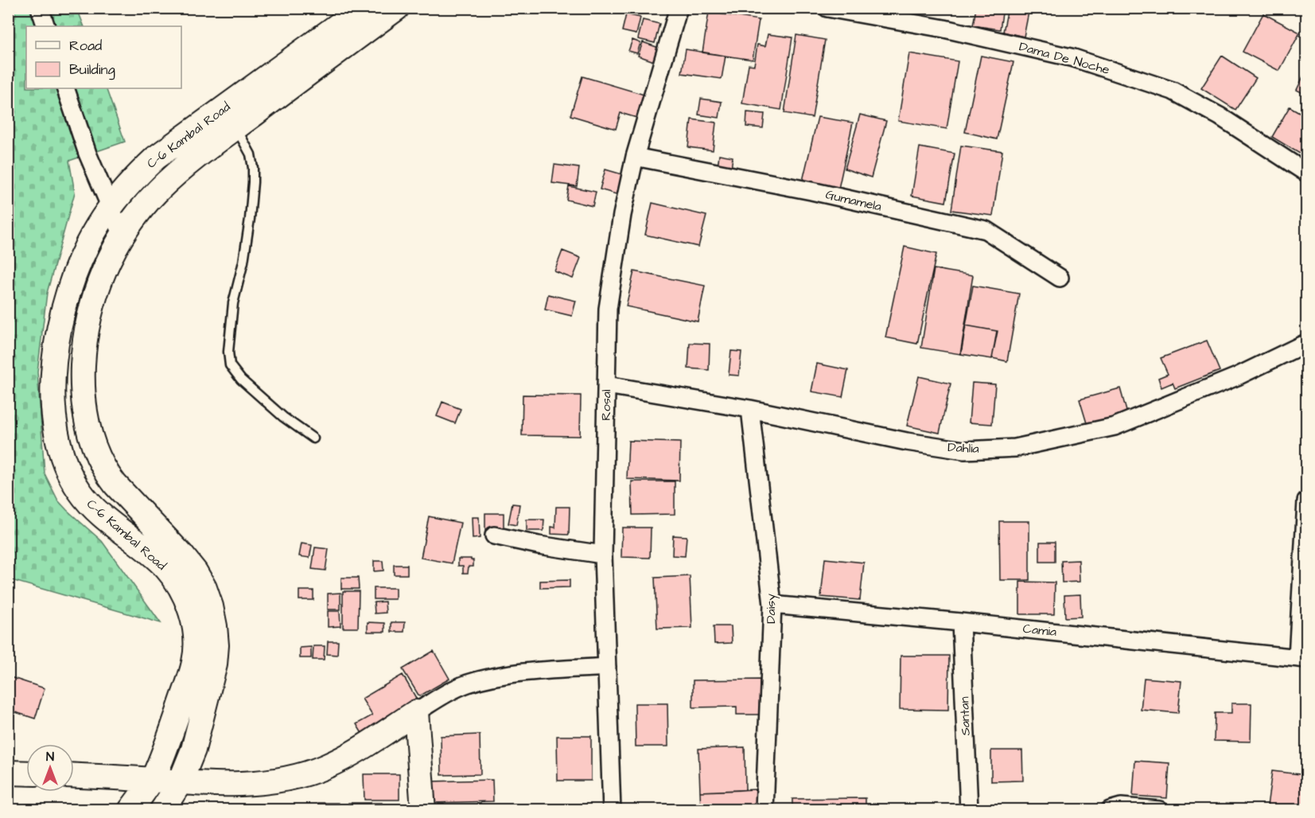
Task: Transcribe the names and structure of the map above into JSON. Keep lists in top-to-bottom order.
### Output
{
  "streets": {
    "main road": ["C-6 Kambal Road"],
    "street": [
      "Dama De Noche",
      "Gumamela",
      "Rosal",
      "Dahlia",
      "Daisy",
      "Camia",
      "Santan"
    ]
  },
  "crossings": [
    ["Gumamela", "Rosal"],
    ["Rosal", "Dahlia"],
    ["Dahlia", "Daisy"],
    ["Daisy", "Camia"],
    ["Camia", "Santan"]
  ],
  "legend": ["Road", "Building"],
  "north": "top"
}
